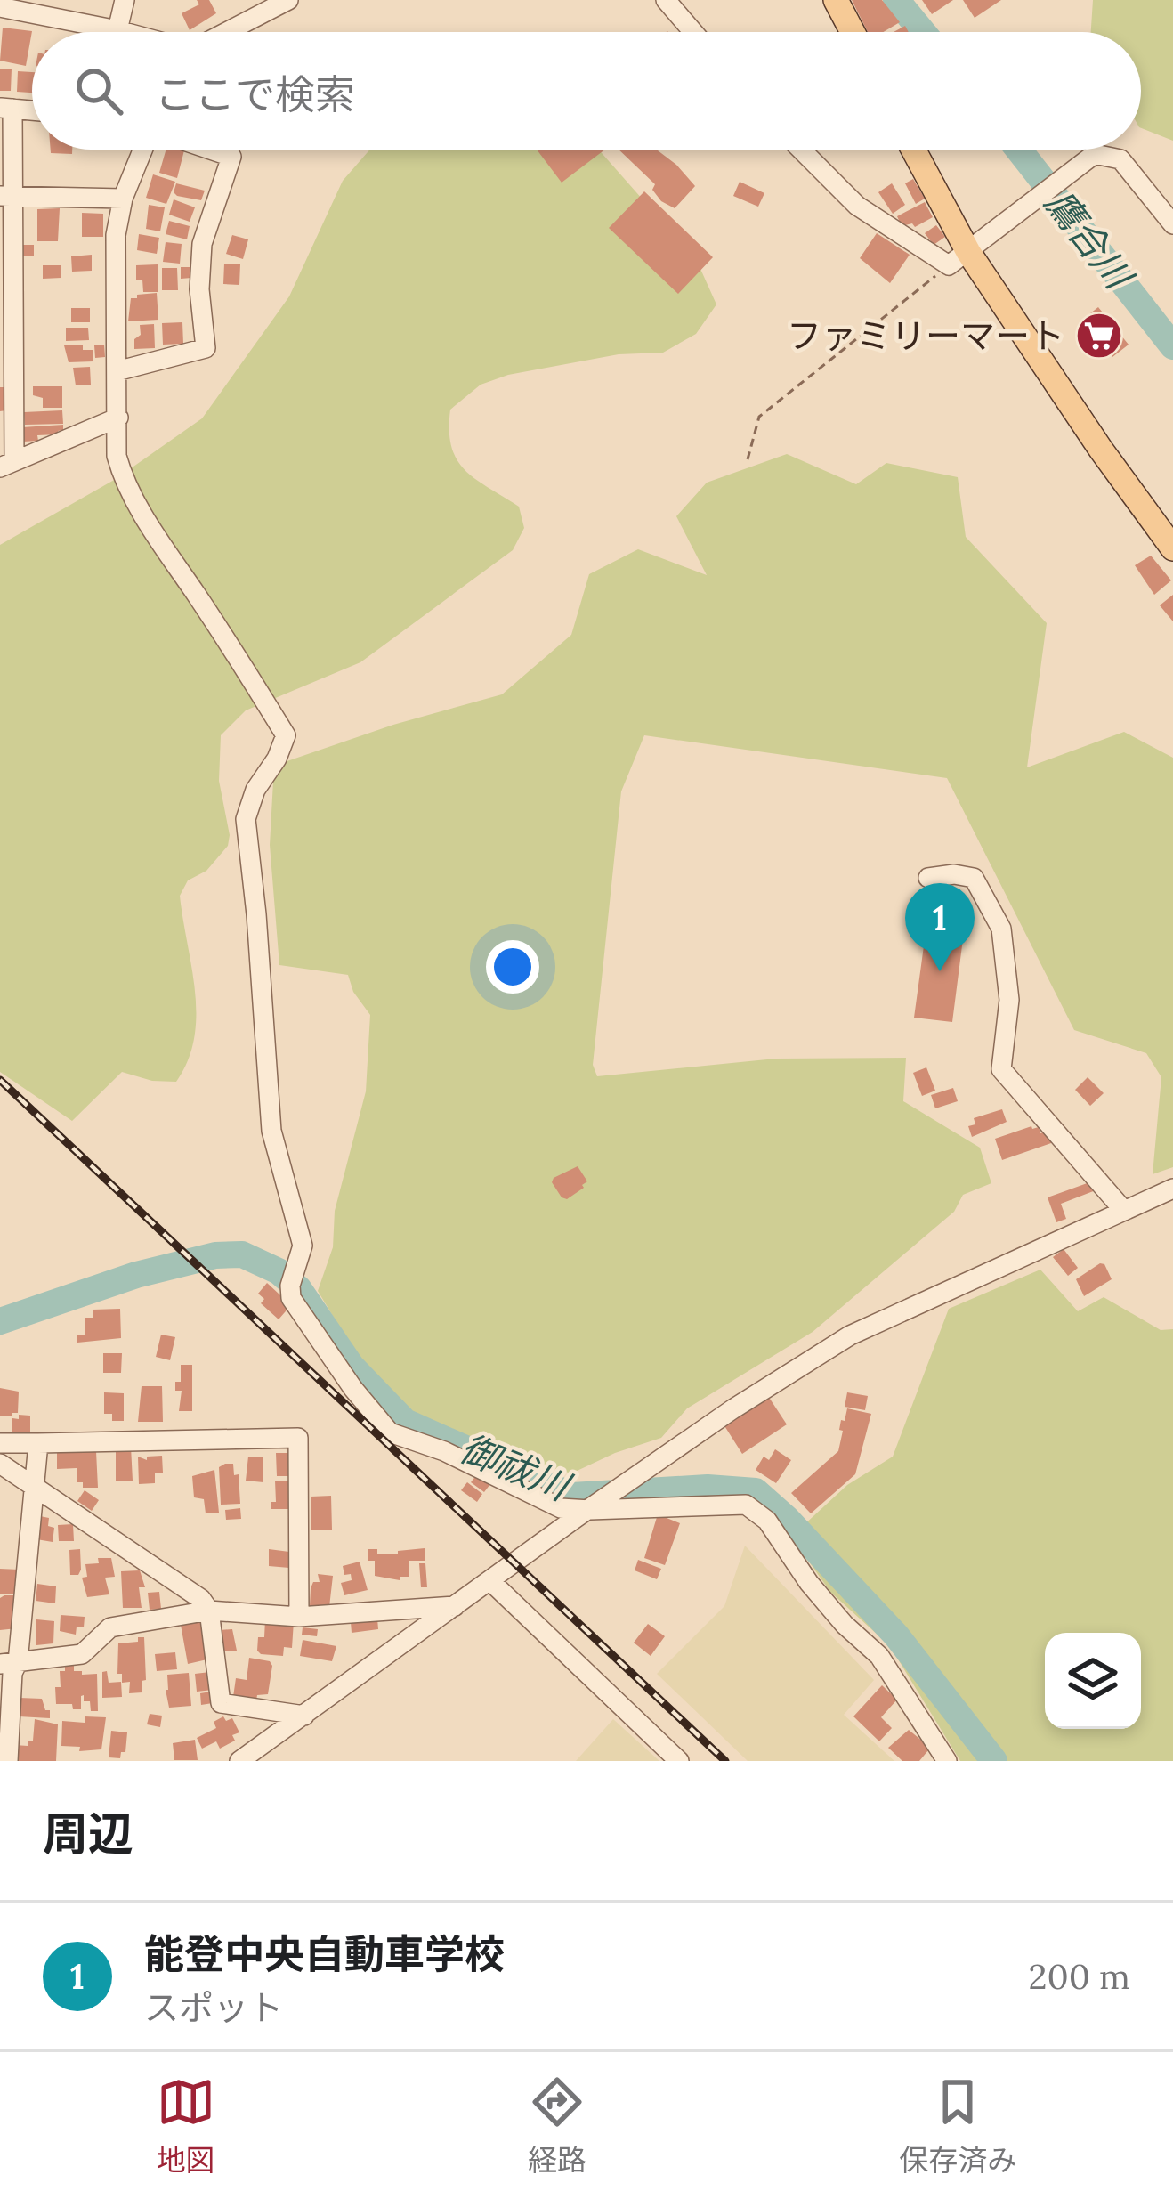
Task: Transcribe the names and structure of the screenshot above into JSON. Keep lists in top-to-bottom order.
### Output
{
  "water": ["鷹合川", "御祓川"],
  "places": {
    "supermarket": ["ファミリーマート"]
  },
  "page": {
    "search": "ここで検索",
    "pins": "1",
    "heading": "周辺",
    "list": [
      {
        "mark": "1",
        "name": "能登中央自動車学校",
        "note": "スポット",
        "value": "200 m"
      }
    ],
    "nav": ["地図", "経路", "保存済み"]
  }
}
